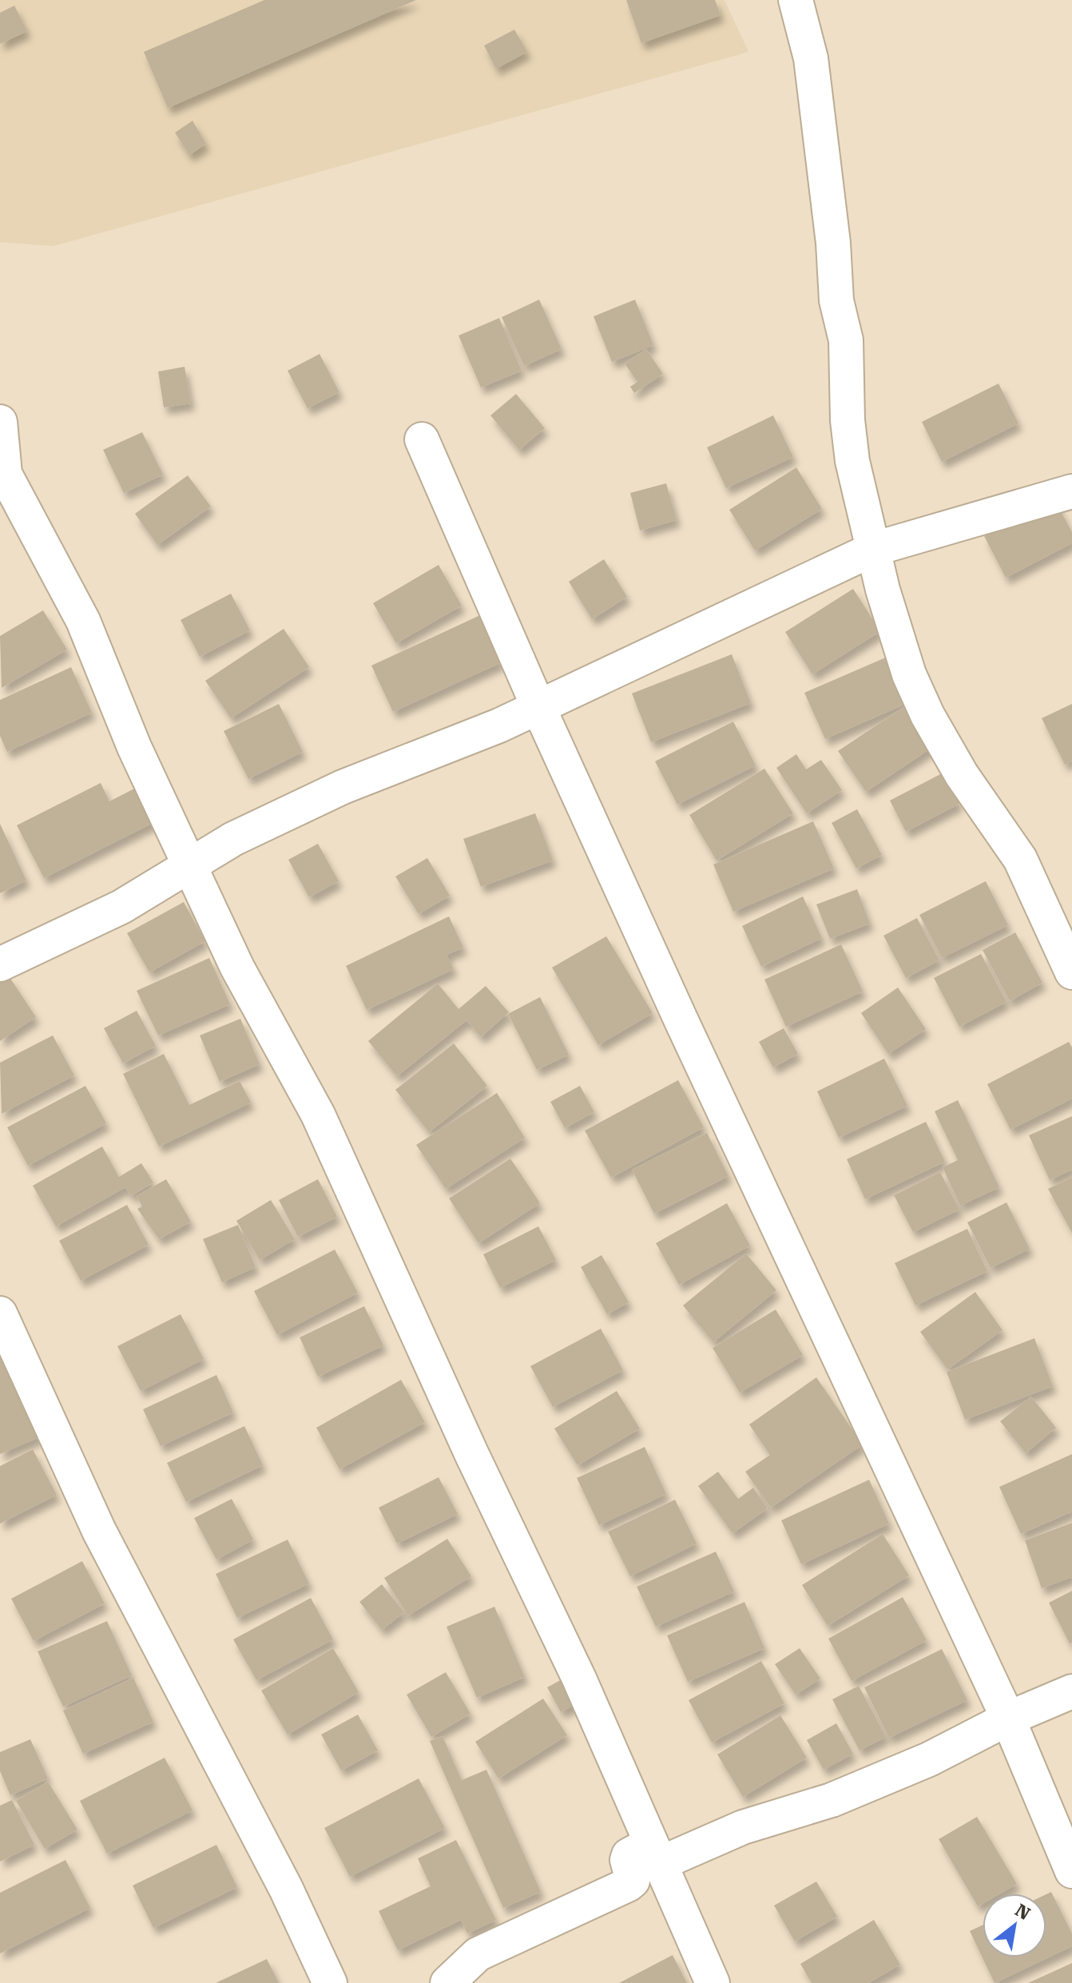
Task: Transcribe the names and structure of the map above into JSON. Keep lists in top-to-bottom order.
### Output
{
  "north": "top right"
}
